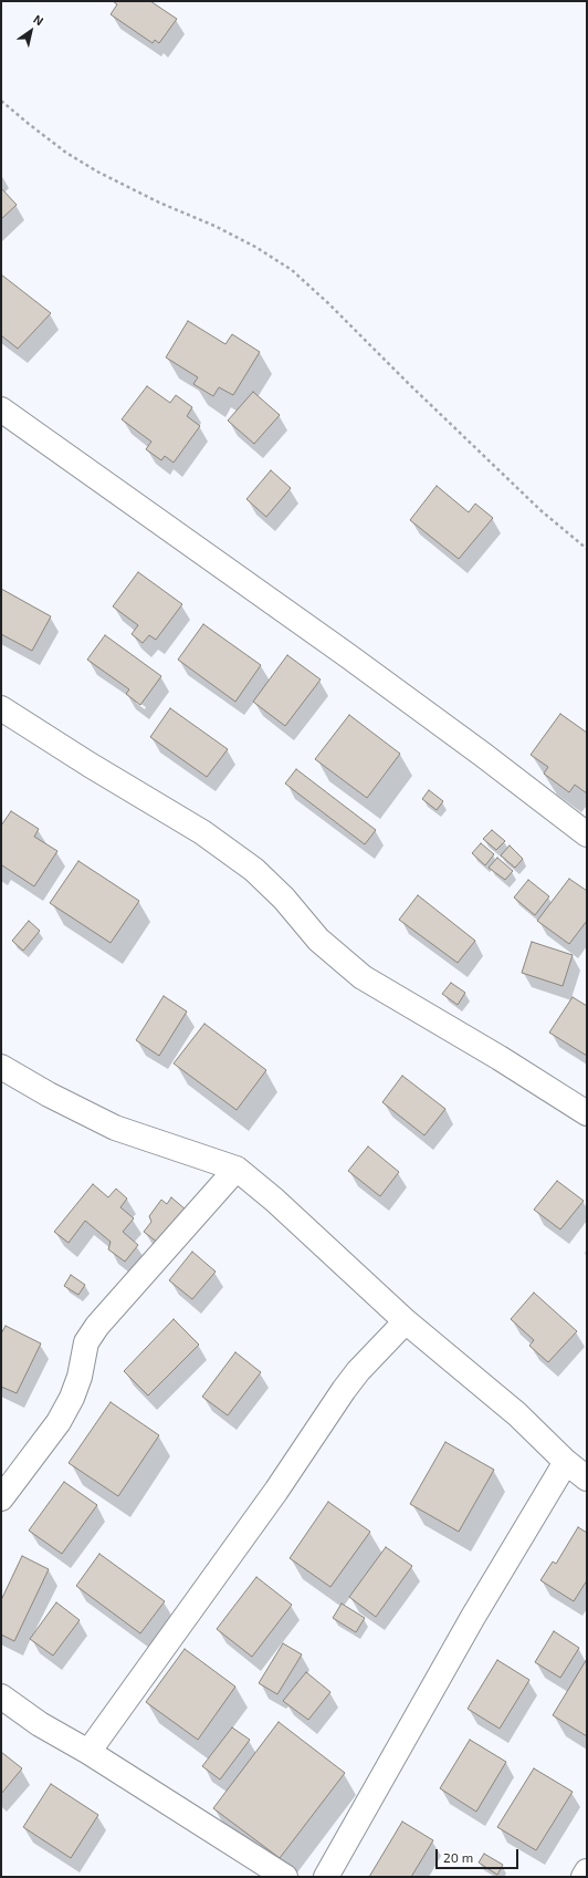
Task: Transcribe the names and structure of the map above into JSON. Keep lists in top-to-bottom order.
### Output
{
  "scale_bar": "20 m",
  "north": "top right"
}
